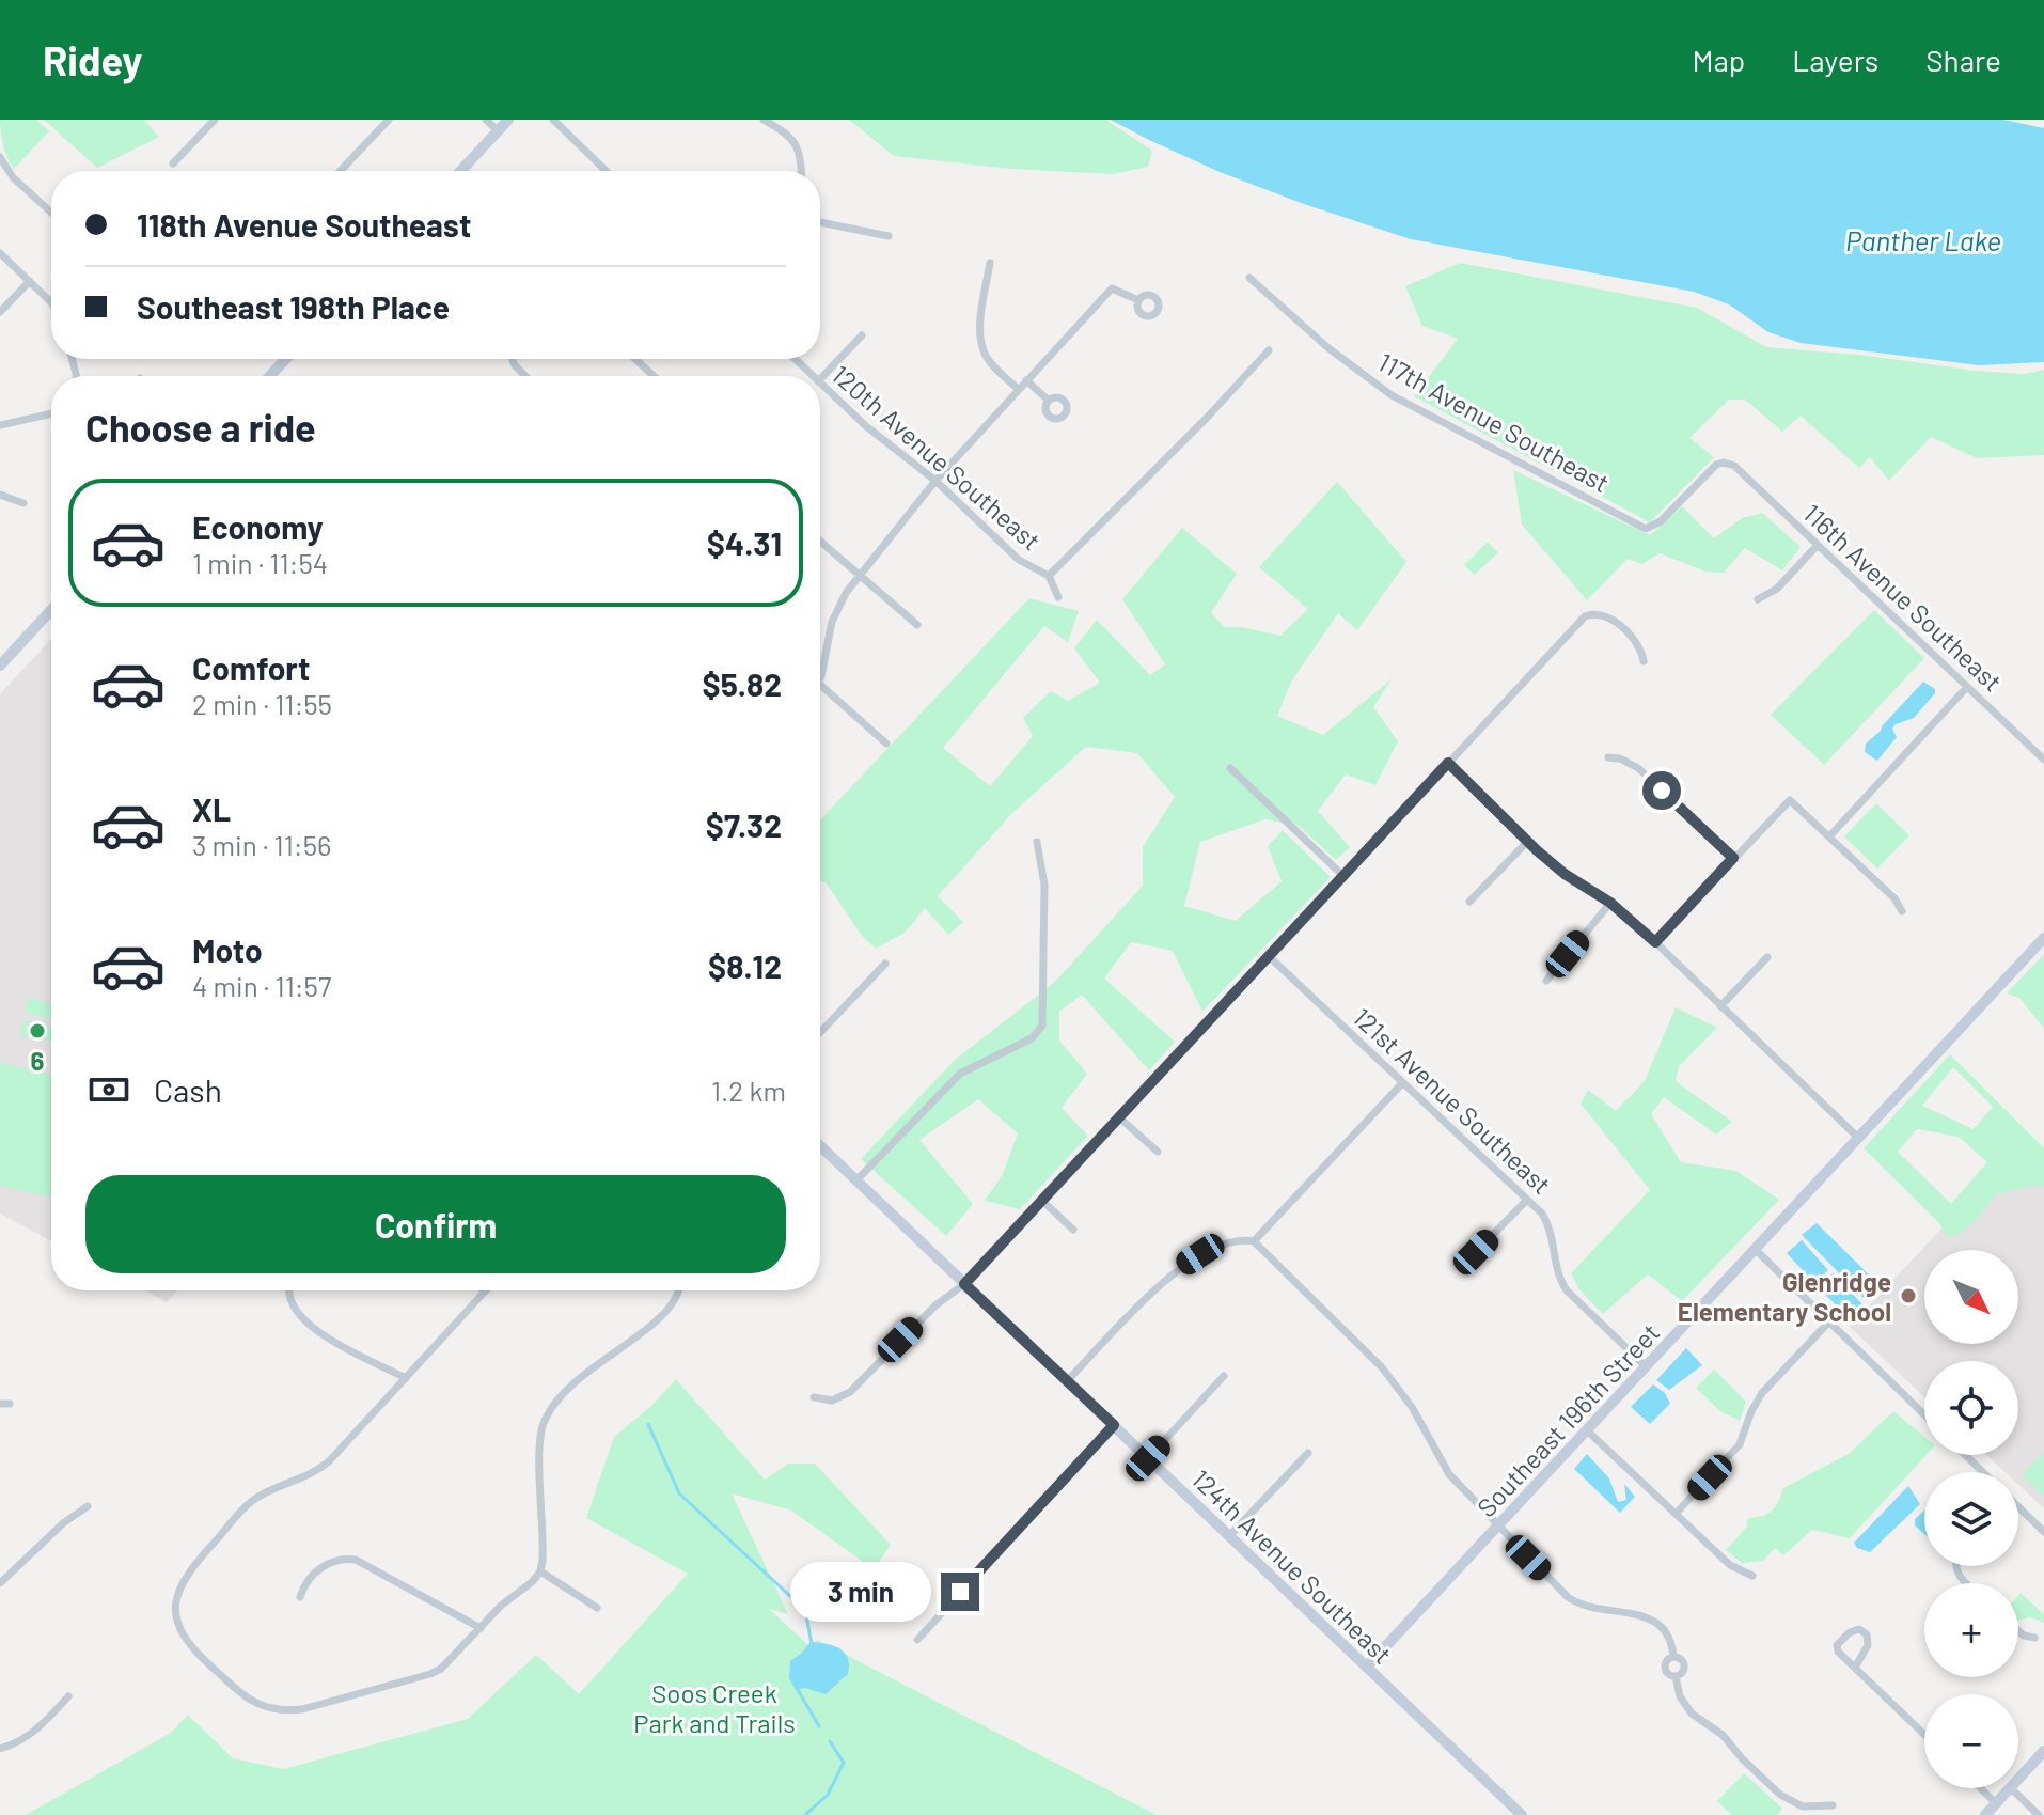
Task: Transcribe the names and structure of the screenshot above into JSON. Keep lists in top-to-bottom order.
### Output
{
  "streets": {
    "street": [
      "117th Avenue Southeast",
      "120th Avenue Southeast",
      "116th Avenue Southeast",
      "121st Avenue Southeast",
      "Southeast 196th Street",
      "124th Avenue Southeast"
    ]
  },
  "crossings": [
    ["117th Avenue Southeast", "116th Avenue Southeast"],
    ["121st Avenue Southeast", "Southeast 196th Street"],
    ["Southeast 196th Street", "124th Avenue Southeast"]
  ],
  "water": ["Panther Lake"],
  "parks": ["Soos Creek Park and Trails"],
  "places": ["6", "Glenridge Elementary School"],
  "north": "bottom right",
  "page": {
    "header": "Ridey",
    "nav": ["Map", "Layers", "Share"],
    "banner": ["118th Avenue Southeast", "Southeast 198th Place"],
    "heading": "Choose a ride",
    "list": [
      {
        "name": "Economy",
        "note": "1 min · 11:54",
        "value": "$4.31"
      },
      {
        "name": "Comfort",
        "note": "2 min · 11:55",
        "value": "$5.82"
      },
      {
        "name": "XL",
        "note": "3 min · 11:56",
        "value": "$7.32"
      },
      {
        "name": "Moto",
        "note": "4 min · 11:57",
        "value": "$8.12"
      }
    ],
    "pay": ["Cash", "1.2 km"],
    "buttons": "Confirm",
    "map_buttons": ["+", "−"],
    "bubble": "3 min"
  }
}
